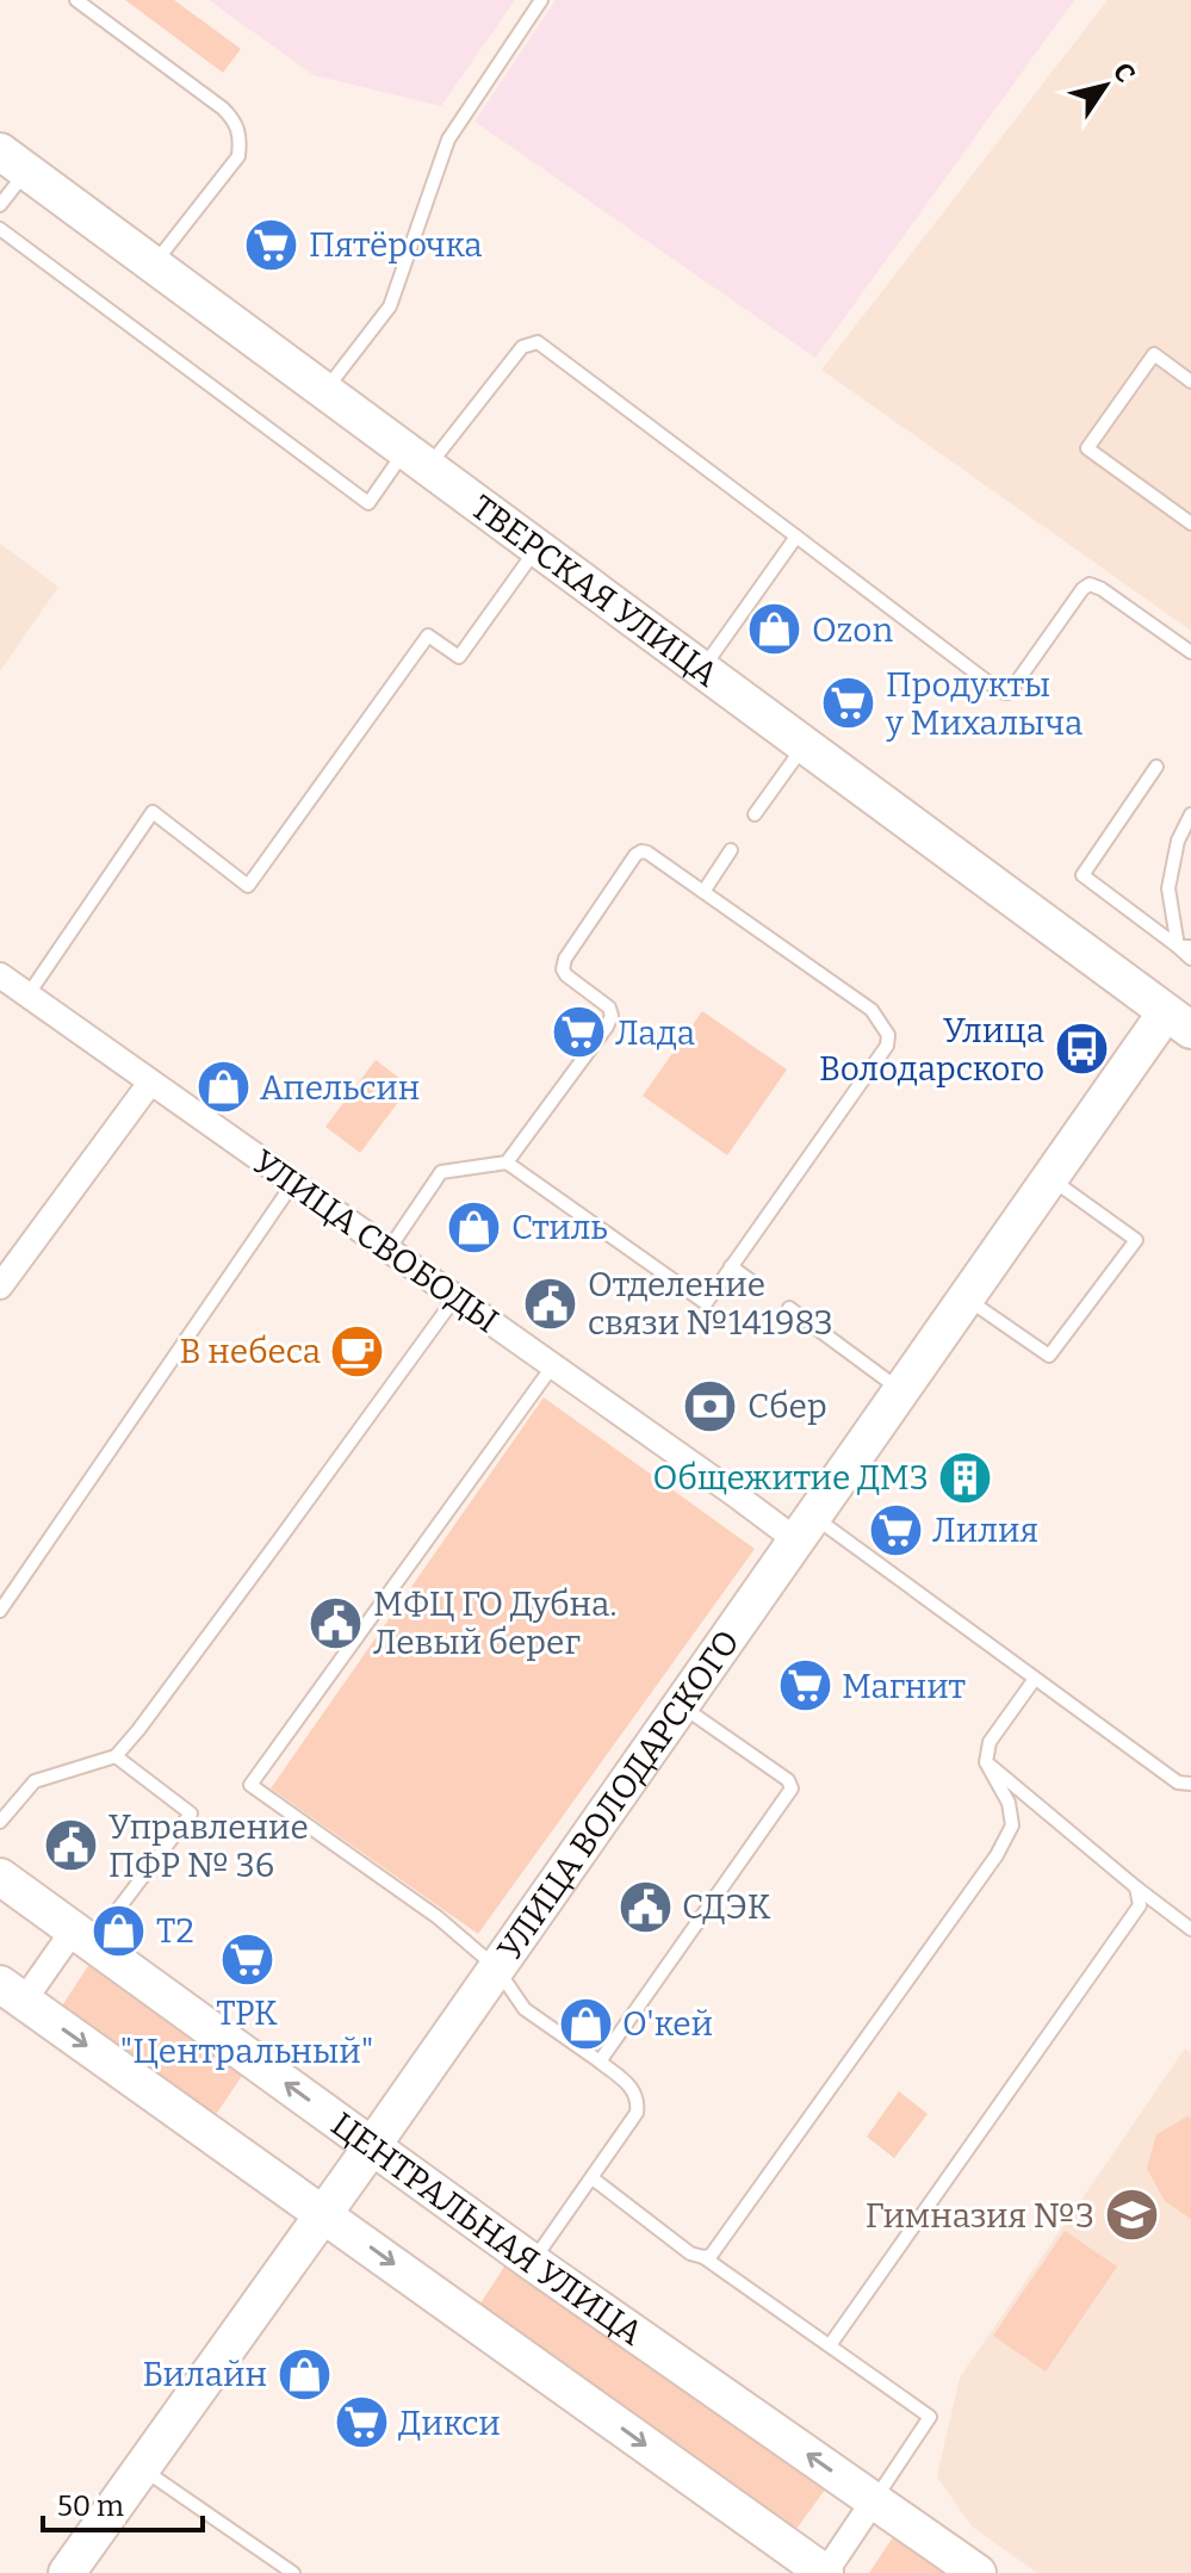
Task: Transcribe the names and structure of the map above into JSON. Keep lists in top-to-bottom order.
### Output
{
  "streets": {
    "main road": ["ТВЕРСКАЯ УЛИЦА", "УЛИЦА ВОЛОДАРСКОГО", "ЦЕНТРАЛЬНАЯ УЛИЦА"],
    "street": ["УЛИЦА СВОБОДЫ"]
  },
  "crossings": [
    ["ТВЕРСКАЯ УЛИЦА", "УЛИЦА ВОЛОДАРСКОГО"],
    ["УЛИЦА СВОБОДЫ", "УЛИЦА ВОЛОДАРСКОГО"],
    ["УЛИЦА ВОЛОДАРСКОГО", "ЦЕНТРАЛЬНАЯ УЛИЦА"]
  ],
  "places": {
    "supermarket": [
      "Пятёрочка",
      "Продукты у Михалыча",
      "Лада",
      "Лилия",
      "Магнит",
      "ТРК \"Центральный\"",
      "Дикси"
    ],
    "shop": [
      "Ozon",
      "Апельсин",
      "Стиль",
      "T2",
      "О'кей",
      "Билайн"
    ],
    "bus stop": ["Улица Володарского"],
    "public building": [
      "Отделение связи №141983",
      "МФЦ ГО Дубна. Левый берег",
      "Управление ПФР № 36",
      "СДЭК"
    ],
    "cafe": ["В небеса"],
    "bank": ["Сбер"],
    "building": ["Общежитие ДМЗ"],
    "school or university": ["Гимназия №3"]
  },
  "scale_bar": "50 m",
  "north": "top right"
}
